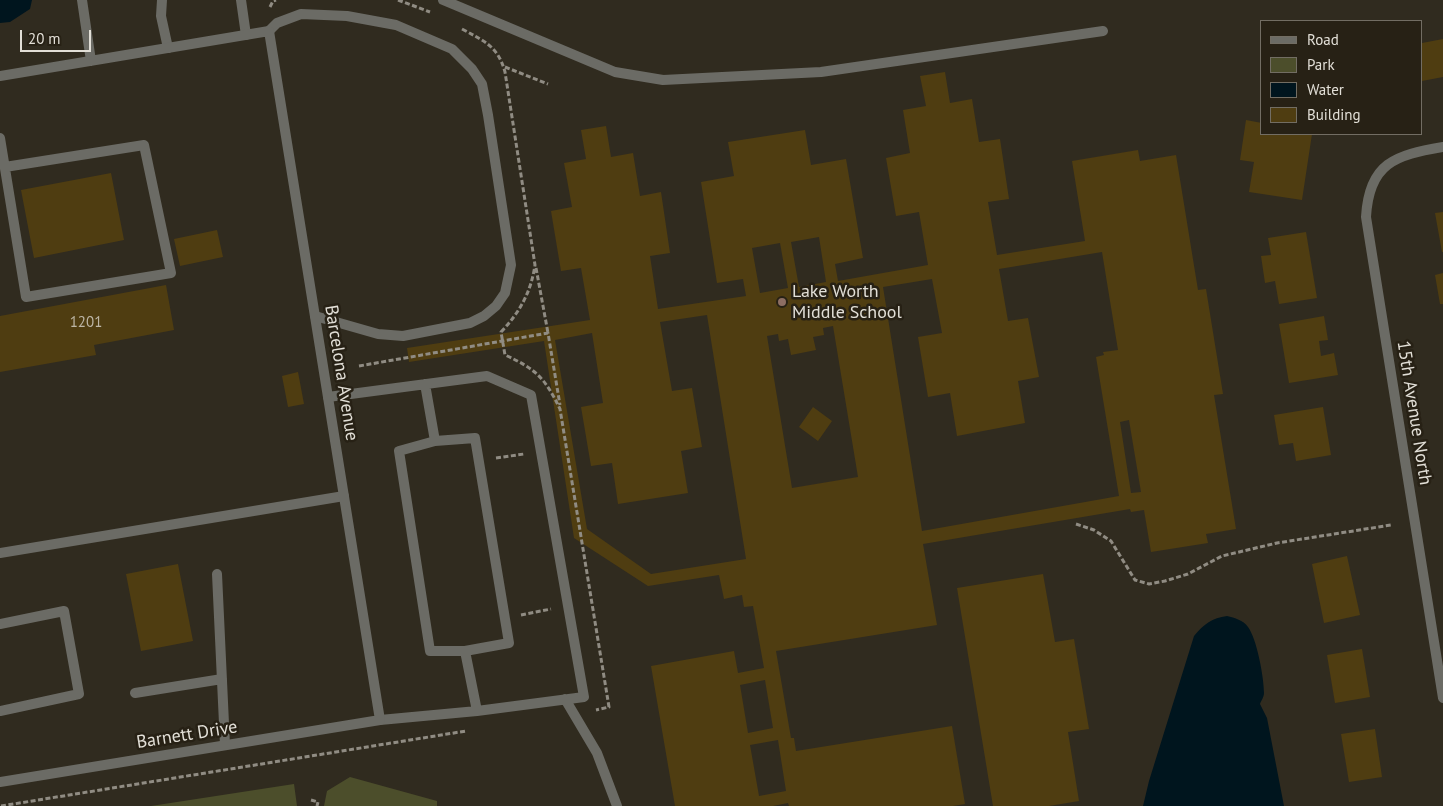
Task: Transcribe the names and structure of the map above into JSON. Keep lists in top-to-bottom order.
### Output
{
  "streets": {
    "street": ["Barcelona Avenue", "15th Avenue North", "Barnett Drive"]
  },
  "crossings": [
    ["Barcelona Avenue", "Barnett Drive"]
  ],
  "places": ["Lake Worth Middle School"],
  "house_numbers": ["1201"],
  "legend": [
    "Road",
    "Park",
    "Water",
    "Building"
  ],
  "scale_bar": "20 m"
}
